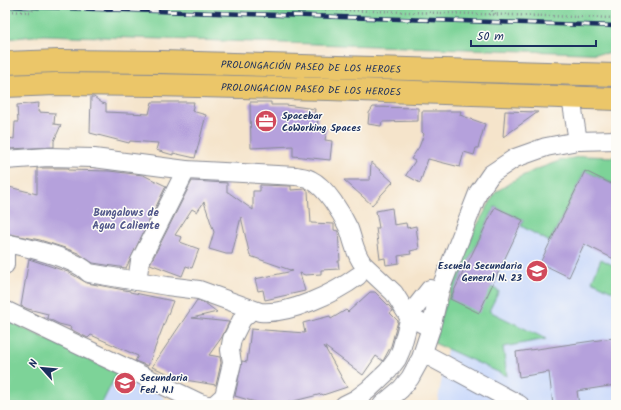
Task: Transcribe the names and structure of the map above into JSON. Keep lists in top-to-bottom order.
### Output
{
  "streets": {
    "main road": ["PROLONGACIÓN PASEO DE LOS HEROES", "PROLONGACION PASEO DE LOS HEROES"]
  },
  "districts": ["Bungalows de Agua Caliente"],
  "places": {
    "office": ["Spacebar CoWorking Spaces"],
    "school or university": ["Escuela Secundaria General N. 23", "Secundaria Fed. N.1"]
  },
  "scale_bar": "50 m",
  "north": "top left"
}
